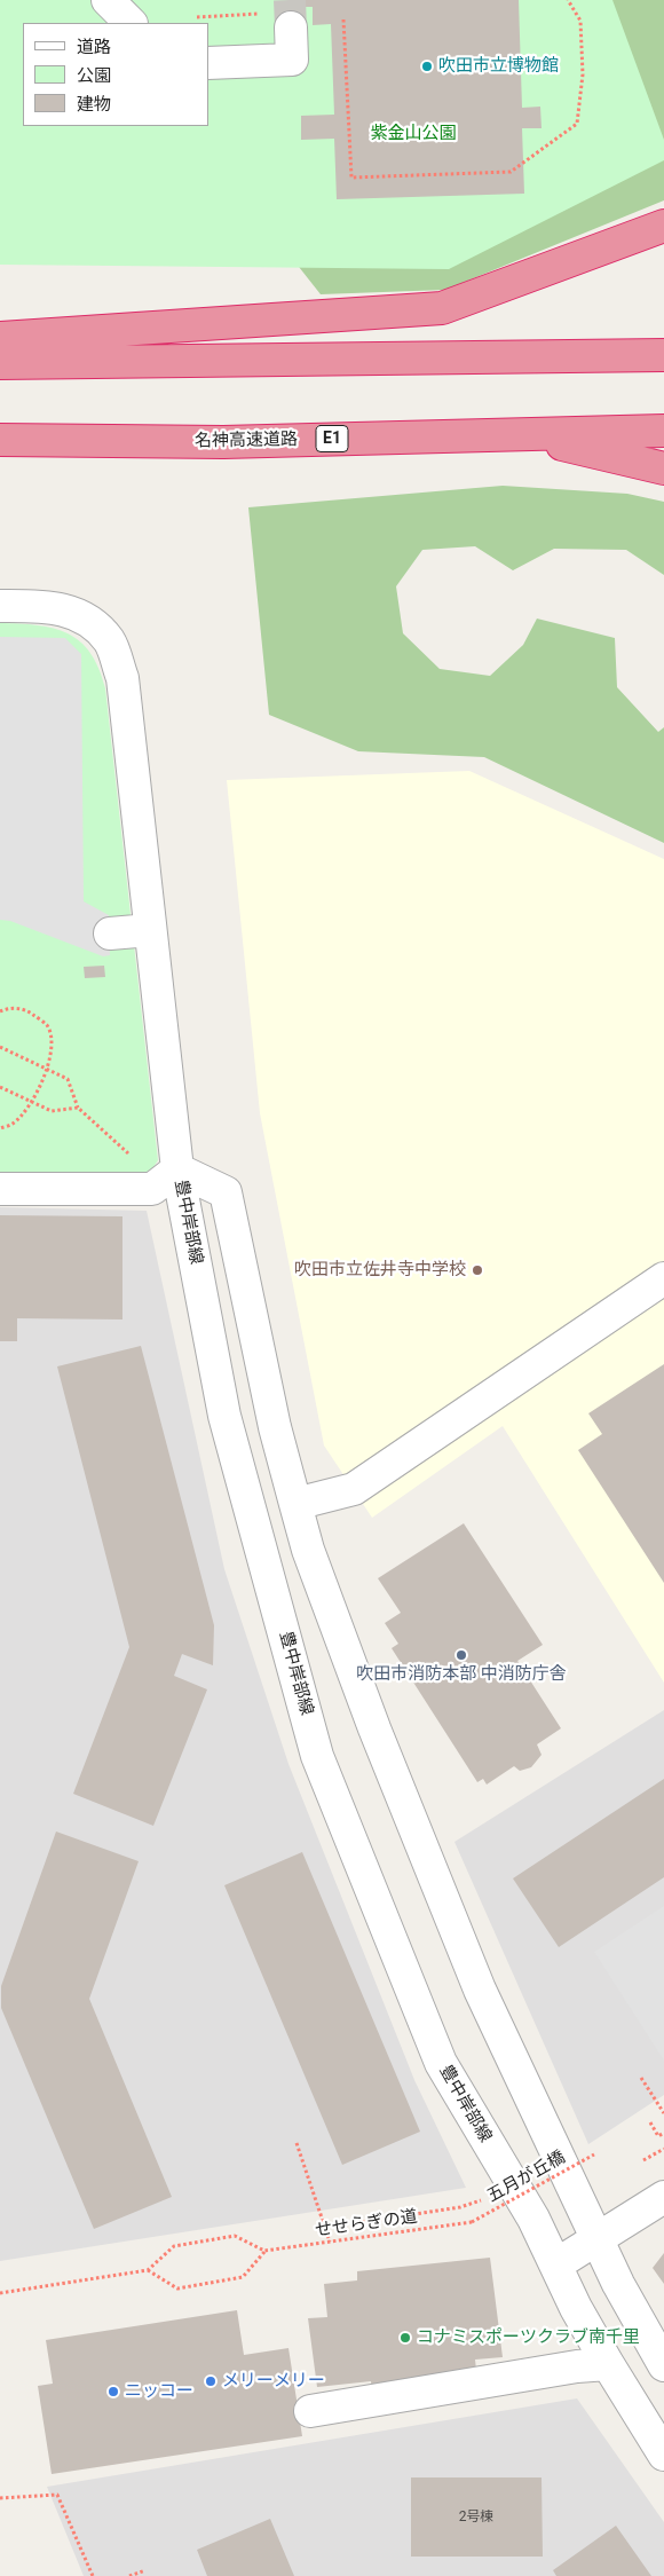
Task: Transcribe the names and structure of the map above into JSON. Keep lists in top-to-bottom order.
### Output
{
  "streets": {
    "highway": ["E1", "名神高速道路"],
    "street": ["豊中岸部線"],
    "path": ["五月が丘橋", "せせらぎの道"]
  },
  "crossings": [
    ["五月が丘橋", "せせらぎの道"]
  ],
  "parks": ["紫金山公園"],
  "places": [
    "吹田市立博物館",
    "吹田市立佐井寺中学校",
    "吹田市消防本部 中消防庁舎",
    "コナミスポーツクラブ南千里",
    "メリーメリー",
    "ニッコー"
  ],
  "house_numbers": ["2号棟"],
  "legend": ["道路", "公園", "建物"]
}
